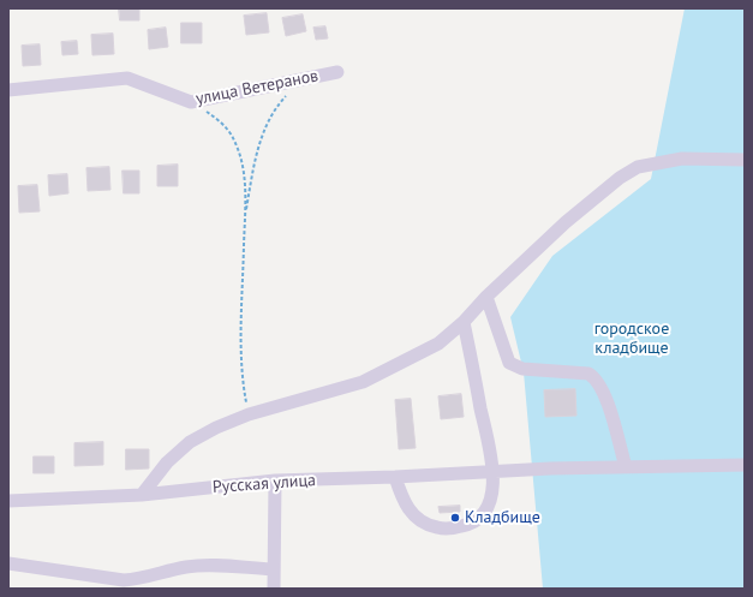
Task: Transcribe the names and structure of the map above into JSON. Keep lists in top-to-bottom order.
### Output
{
  "streets": {
    "street": ["улица Ветеранов", "Русская улица"]
  },
  "parks": ["городское кладбище"],
  "places": ["Кладбище"]
}
